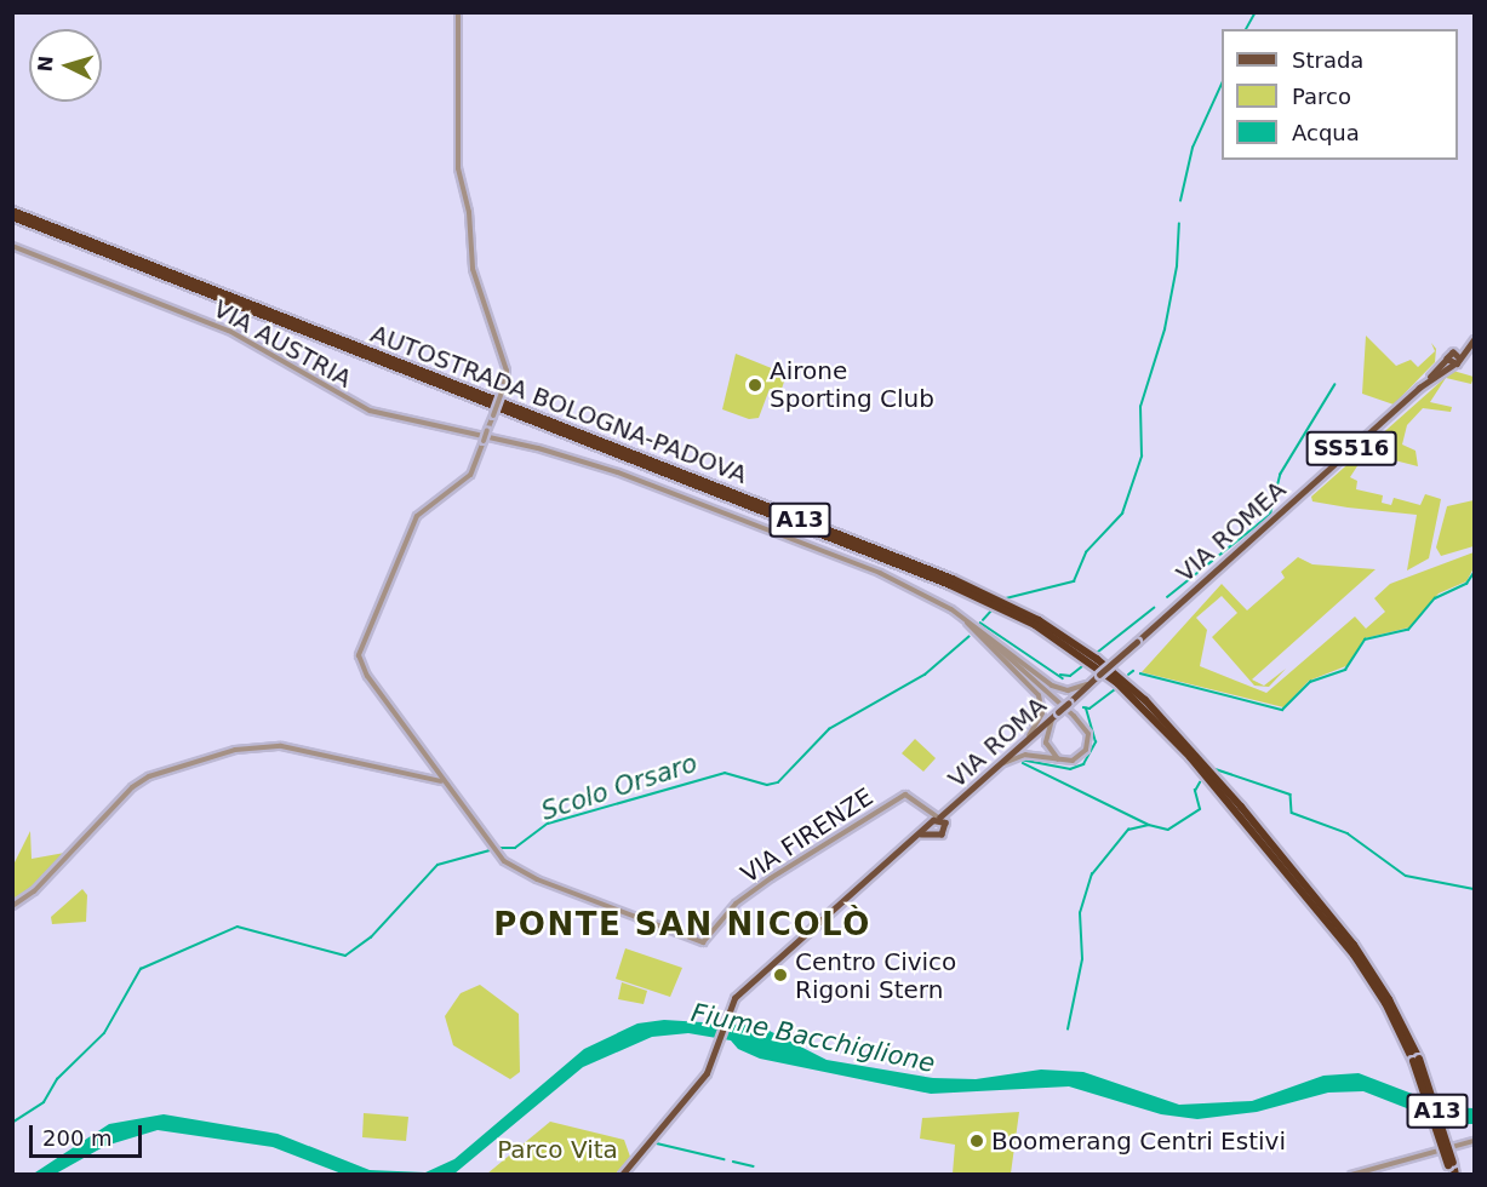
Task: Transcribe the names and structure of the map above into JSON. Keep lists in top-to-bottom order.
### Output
{
  "streets": {
    "highway": ["AUTOSTRADA BOLOGNA-PADOVA", "A13"],
    "main road": ["SS516", "VIA ROMEA", "VIA ROMA"],
    "street": ["VIA AUSTRIA", "VIA FIRENZE"]
  },
  "crossings": [
    ["SS516", "VIA ROMEA"],
    ["SS516", "VIA ROMA"],
    ["VIA ROMEA", "VIA ROMA"]
  ],
  "districts": ["PONTE SAN NICOLÒ"],
  "water": ["Scolo Orsaro", "Fiume Bacchiglione"],
  "parks": ["Parco Vita"],
  "places": ["Airone Sporting Club", "Centro Civico Rigoni Stern", "Boomerang Centri Estivi"],
  "legend": ["Strada", "Parco", "Acqua"],
  "scale_bar": "200 m",
  "north": "left"
}
